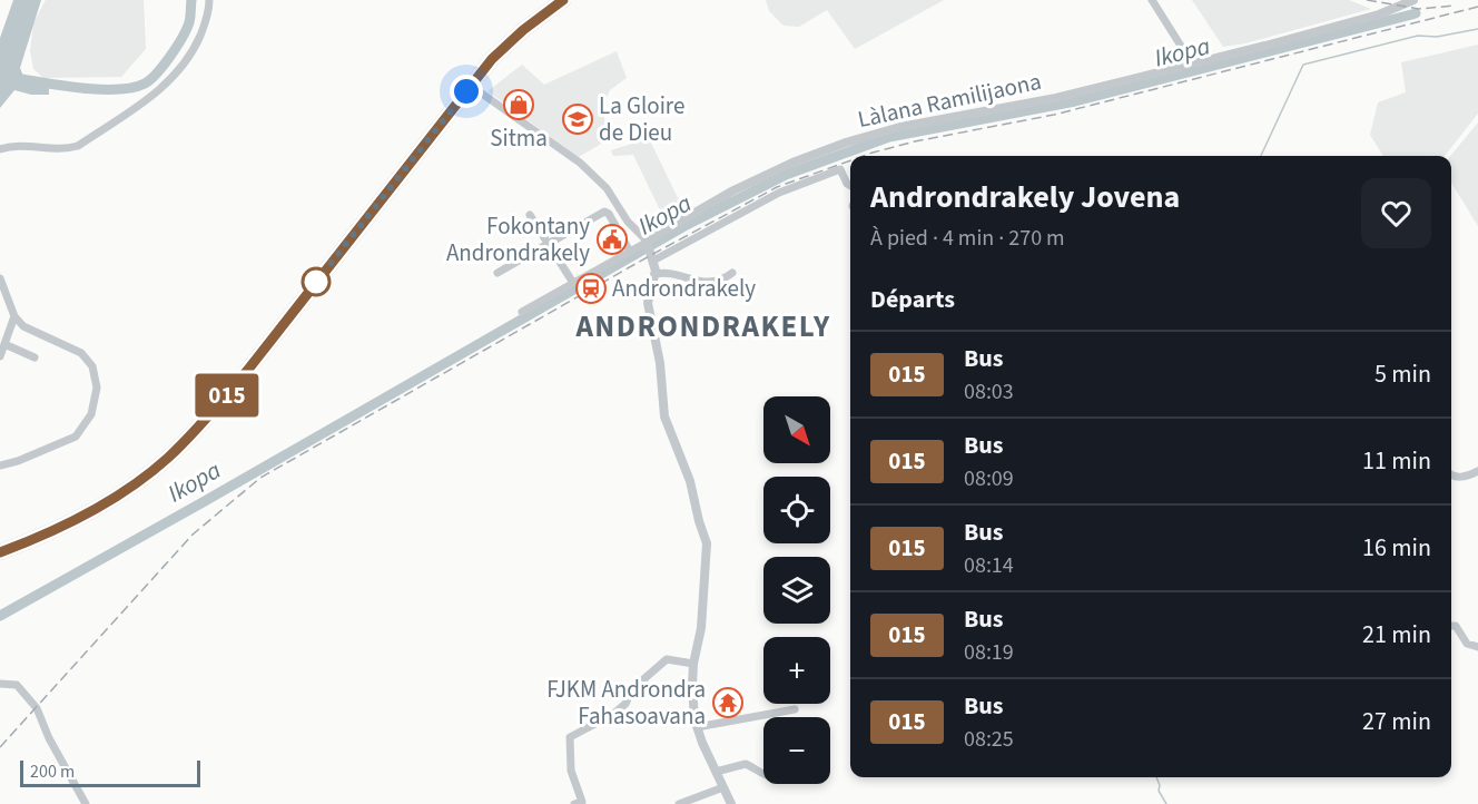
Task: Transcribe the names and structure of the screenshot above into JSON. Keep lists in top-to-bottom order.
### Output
{
  "streets": {
    "street": ["Làlana Ramilijaona"]
  },
  "districts": ["ANDRONDRAKELY"],
  "water": ["Ikopa"],
  "places": {
    "shop": ["Sitma"],
    "school or university": ["La Gloire de Dieu"],
    "public building": ["Fokontany Androndrakely"],
    "station": ["Androndrakely"],
    "temple": ["FJKM Androndra Fahasoavana"]
  },
  "lines": ["bus line 015"],
  "scale_bar": "200 m",
  "north": "bottom right",
  "page": {
    "on_map": "015",
    "heading": [
      ["Androndrakely Jovena", "À pied · 4 min · 270 m"],
      "Départs"
    ],
    "list": [
      {
        "mark": "015",
        "name": "Bus",
        "note": "08:03",
        "value": "5 min"
      },
      {
        "mark": "015",
        "name": "Bus",
        "note": "08:09",
        "value": "11 min"
      },
      {
        "mark": "015",
        "name": "Bus",
        "note": "08:14",
        "value": "16 min"
      },
      {
        "mark": "015",
        "name": "Bus",
        "note": "08:19",
        "value": "21 min"
      },
      {
        "mark": "015",
        "name": "Bus",
        "note": "08:25",
        "value": "27 min"
      }
    ],
    "map_buttons": ["+", "−"],
    "scale": "200 m"
  }
}
